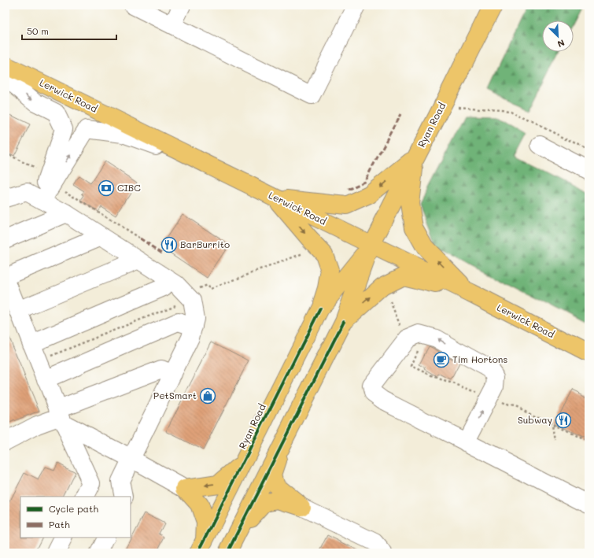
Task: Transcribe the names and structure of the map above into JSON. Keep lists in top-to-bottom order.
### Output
{
  "streets": {
    "main road": ["Lerwick Road", "Ryan Road"]
  },
  "crossings": [
    ["Lerwick Road", "Ryan Road"]
  ],
  "places": {
    "bank": ["CIBC"],
    "restaurant": ["BarBurrito", "Subway"],
    "cafe": ["Tim Hortons"],
    "shop": ["PetSmart"]
  },
  "legend": ["Cycle path", "Path"],
  "scale_bar": "50 m",
  "north": "bottom right"
}
